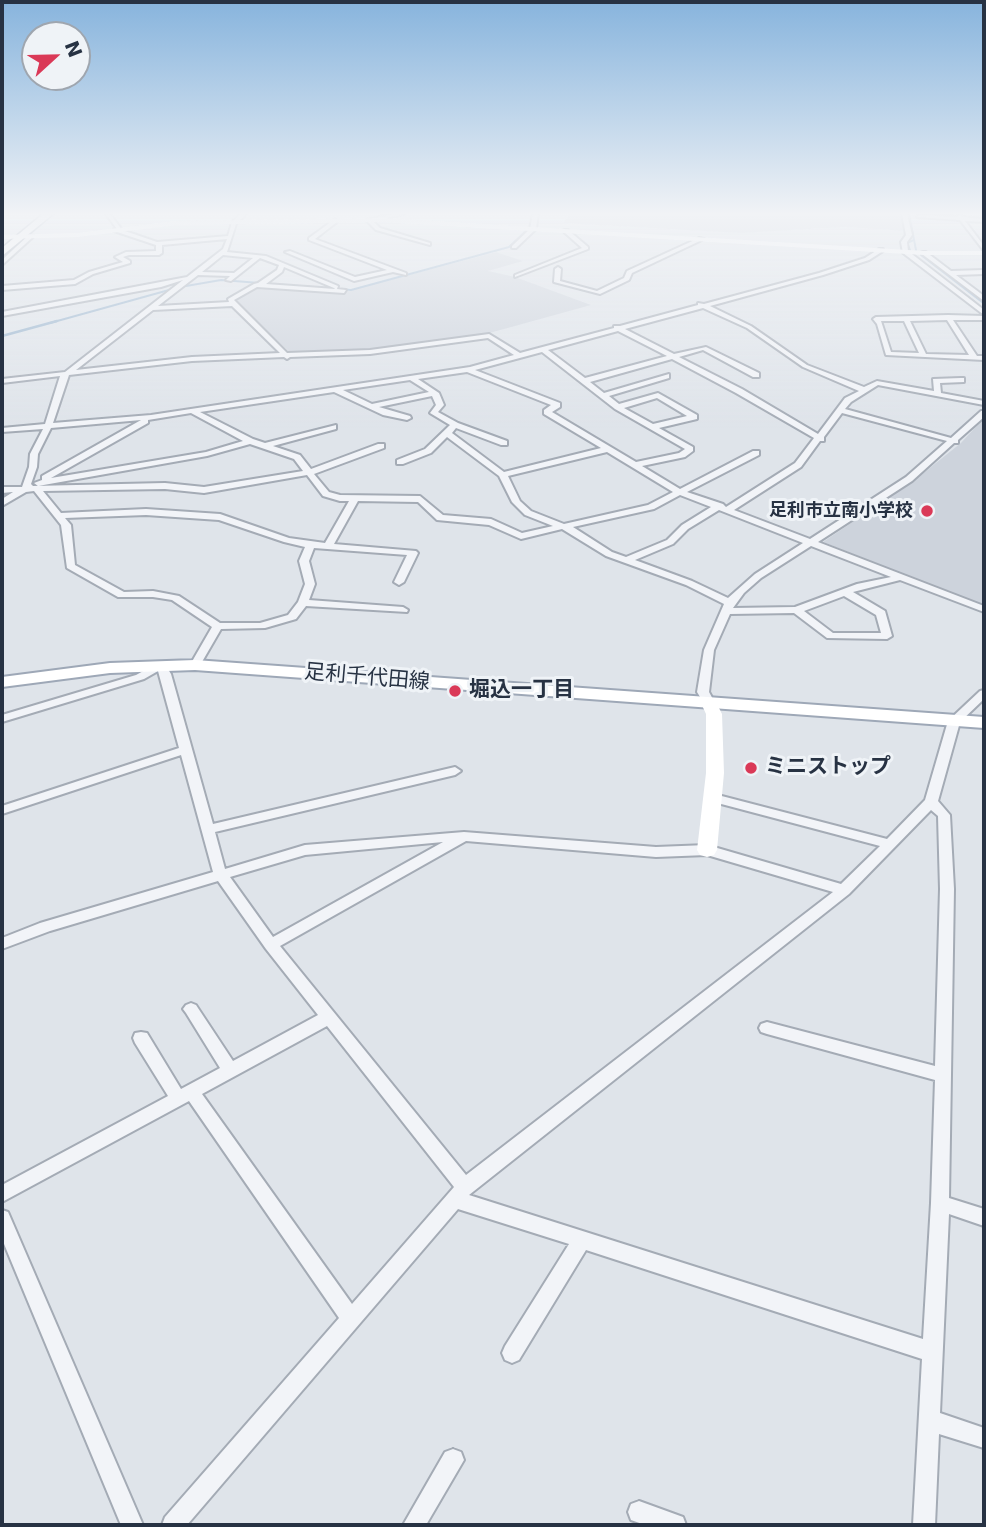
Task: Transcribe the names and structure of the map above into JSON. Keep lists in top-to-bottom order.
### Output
{
  "streets": {
    "main road": ["足利千代田線"]
  },
  "places": ["足利市立南小学校", "堀込一丁目", "ミニストップ"],
  "north": "right"
}
